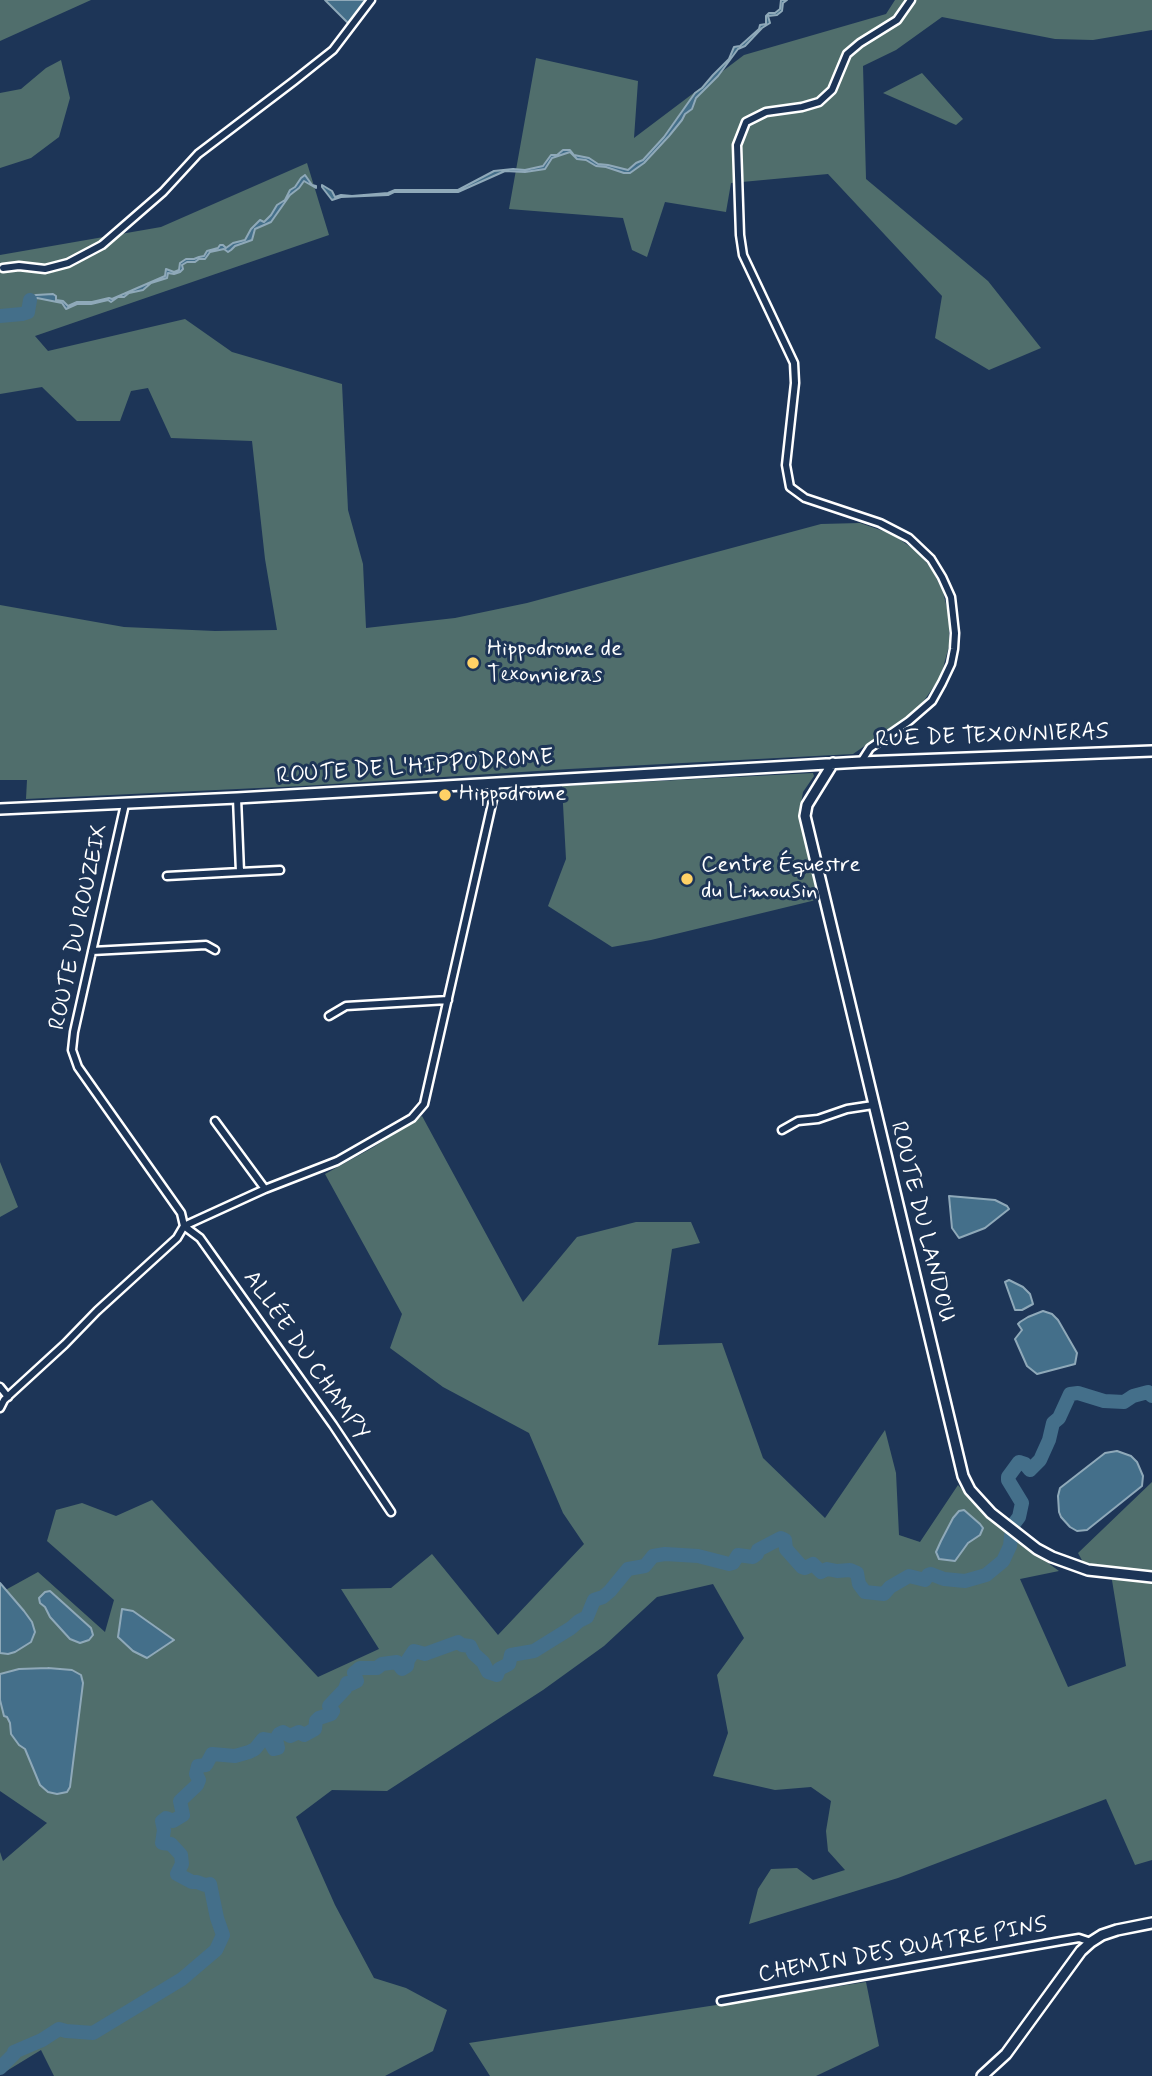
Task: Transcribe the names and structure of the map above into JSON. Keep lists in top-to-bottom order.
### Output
{
  "streets": {
    "street": [
      "RUE DE TEXONNIERAS",
      "ROUTE DE L'HIPPODROME",
      "ROUTE DU ROUZEIX",
      "ROUTE DU LANDOU",
      "ALLÉE DU CHAMPY",
      "CHEMIN DES QUATRE PINS"
    ]
  },
  "crossings": [
    ["RUE DE TEXONNIERAS", "ROUTE DE L'HIPPODROME"],
    ["RUE DE TEXONNIERAS", "ROUTE DU LANDOU"],
    ["ROUTE DE L'HIPPODROME", "ROUTE DU ROUZEIX"],
    ["ROUTE DE L'HIPPODROME", "ROUTE DU LANDOU"],
    ["ROUTE DU ROUZEIX", "ALLÉE DU CHAMPY"]
  ],
  "places": ["Hippodrome de Texonnieras", "Hippodrome", "Centre Équestre du Limousin"]
}
